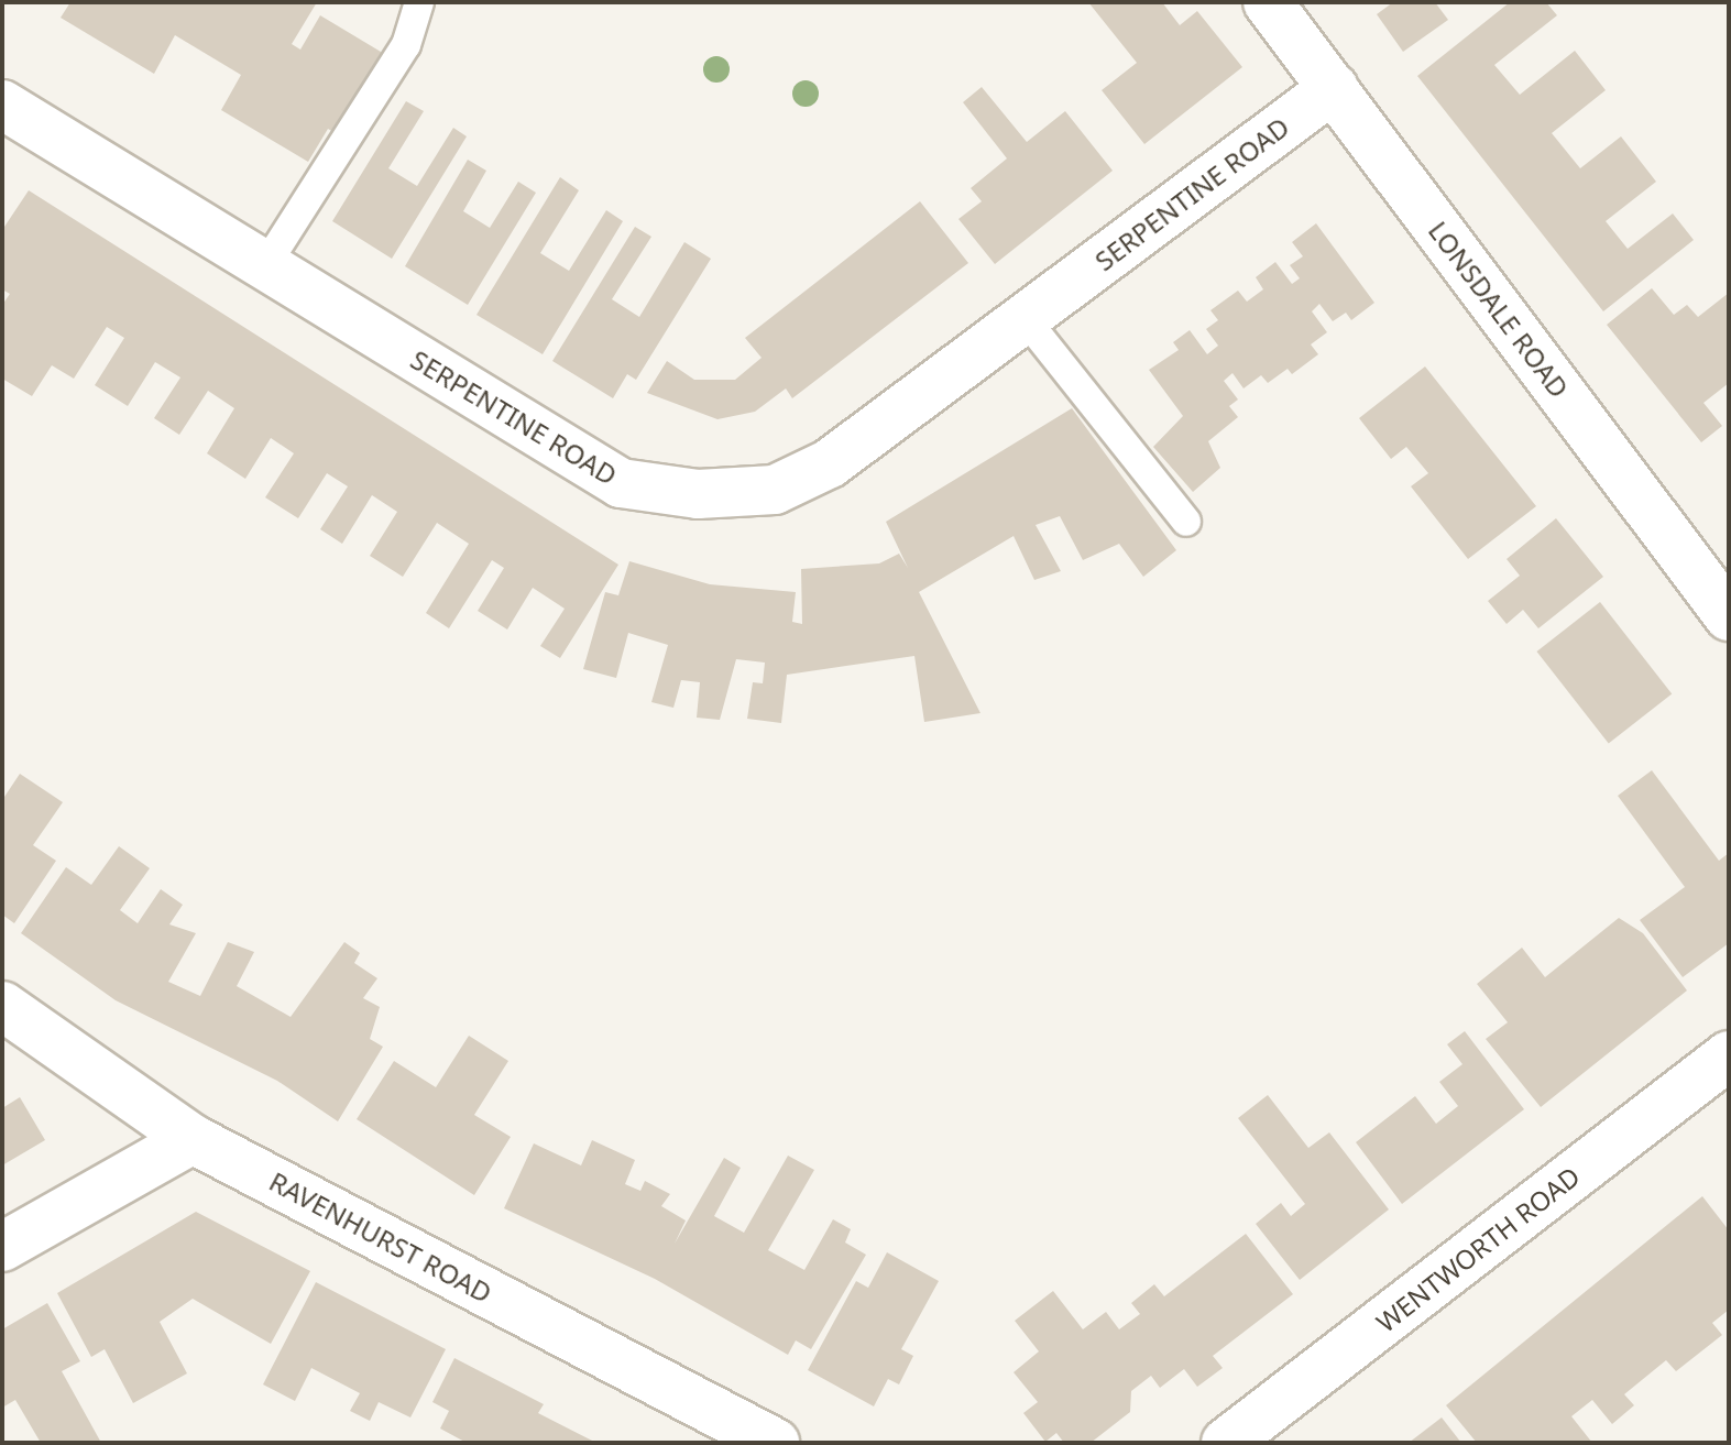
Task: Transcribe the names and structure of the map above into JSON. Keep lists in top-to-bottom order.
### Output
{
  "streets": {
    "street": [
      "SERPENTINE ROAD",
      "LONSDALE ROAD",
      "RAVENHURST ROAD",
      "WENTWORTH ROAD"
    ]
  },
  "crossings": [
    ["SERPENTINE ROAD", "LONSDALE ROAD"]
  ]
}
